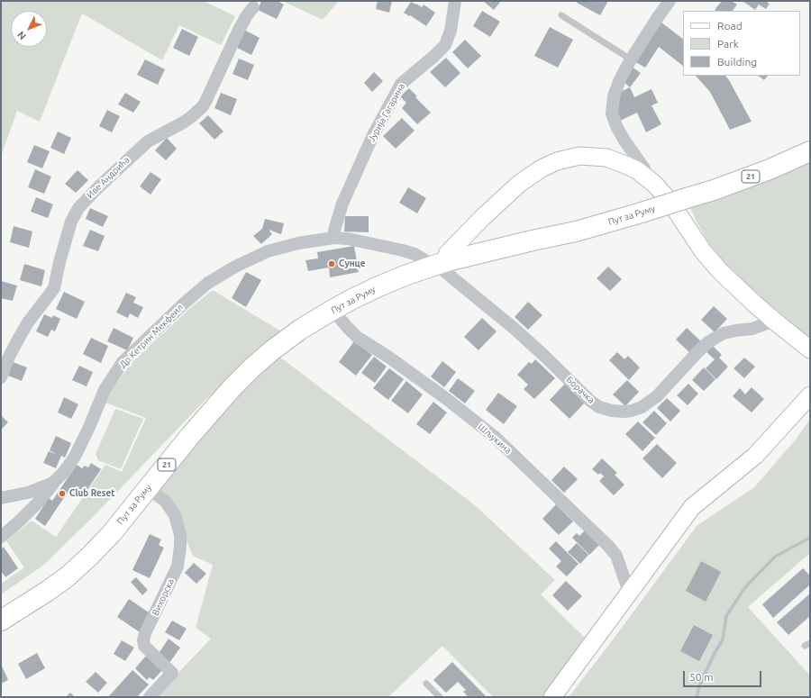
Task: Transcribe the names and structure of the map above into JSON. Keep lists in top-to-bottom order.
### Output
{
  "streets": {
    "main road": ["21", "Пут за Руму"],
    "street": [
      "Јурија Гагарина",
      "Иве Андрића",
      "Др Кетрин Мекфеил",
      "Борачка",
      "Шљукина",
      "Вихорска"
    ]
  },
  "crossings": [
    ["Јурија Гагарина", "Др Кетрин Мекфеил"],
    ["Пут за Руму", "Др Кетрин Мекфеил"],
    ["Пут за Руму", "Борачка"],
    ["Пут за Руму", "Шљукина"],
    ["Пут за Руму", "Вихорска"],
    ["Др Кетрин Мекфеил", "Борачка"]
  ],
  "places": ["Сунце", "Club Reset"],
  "legend": ["Road", "Park", "Building"],
  "scale_bar": "50 m",
  "north": "bottom left"
}
